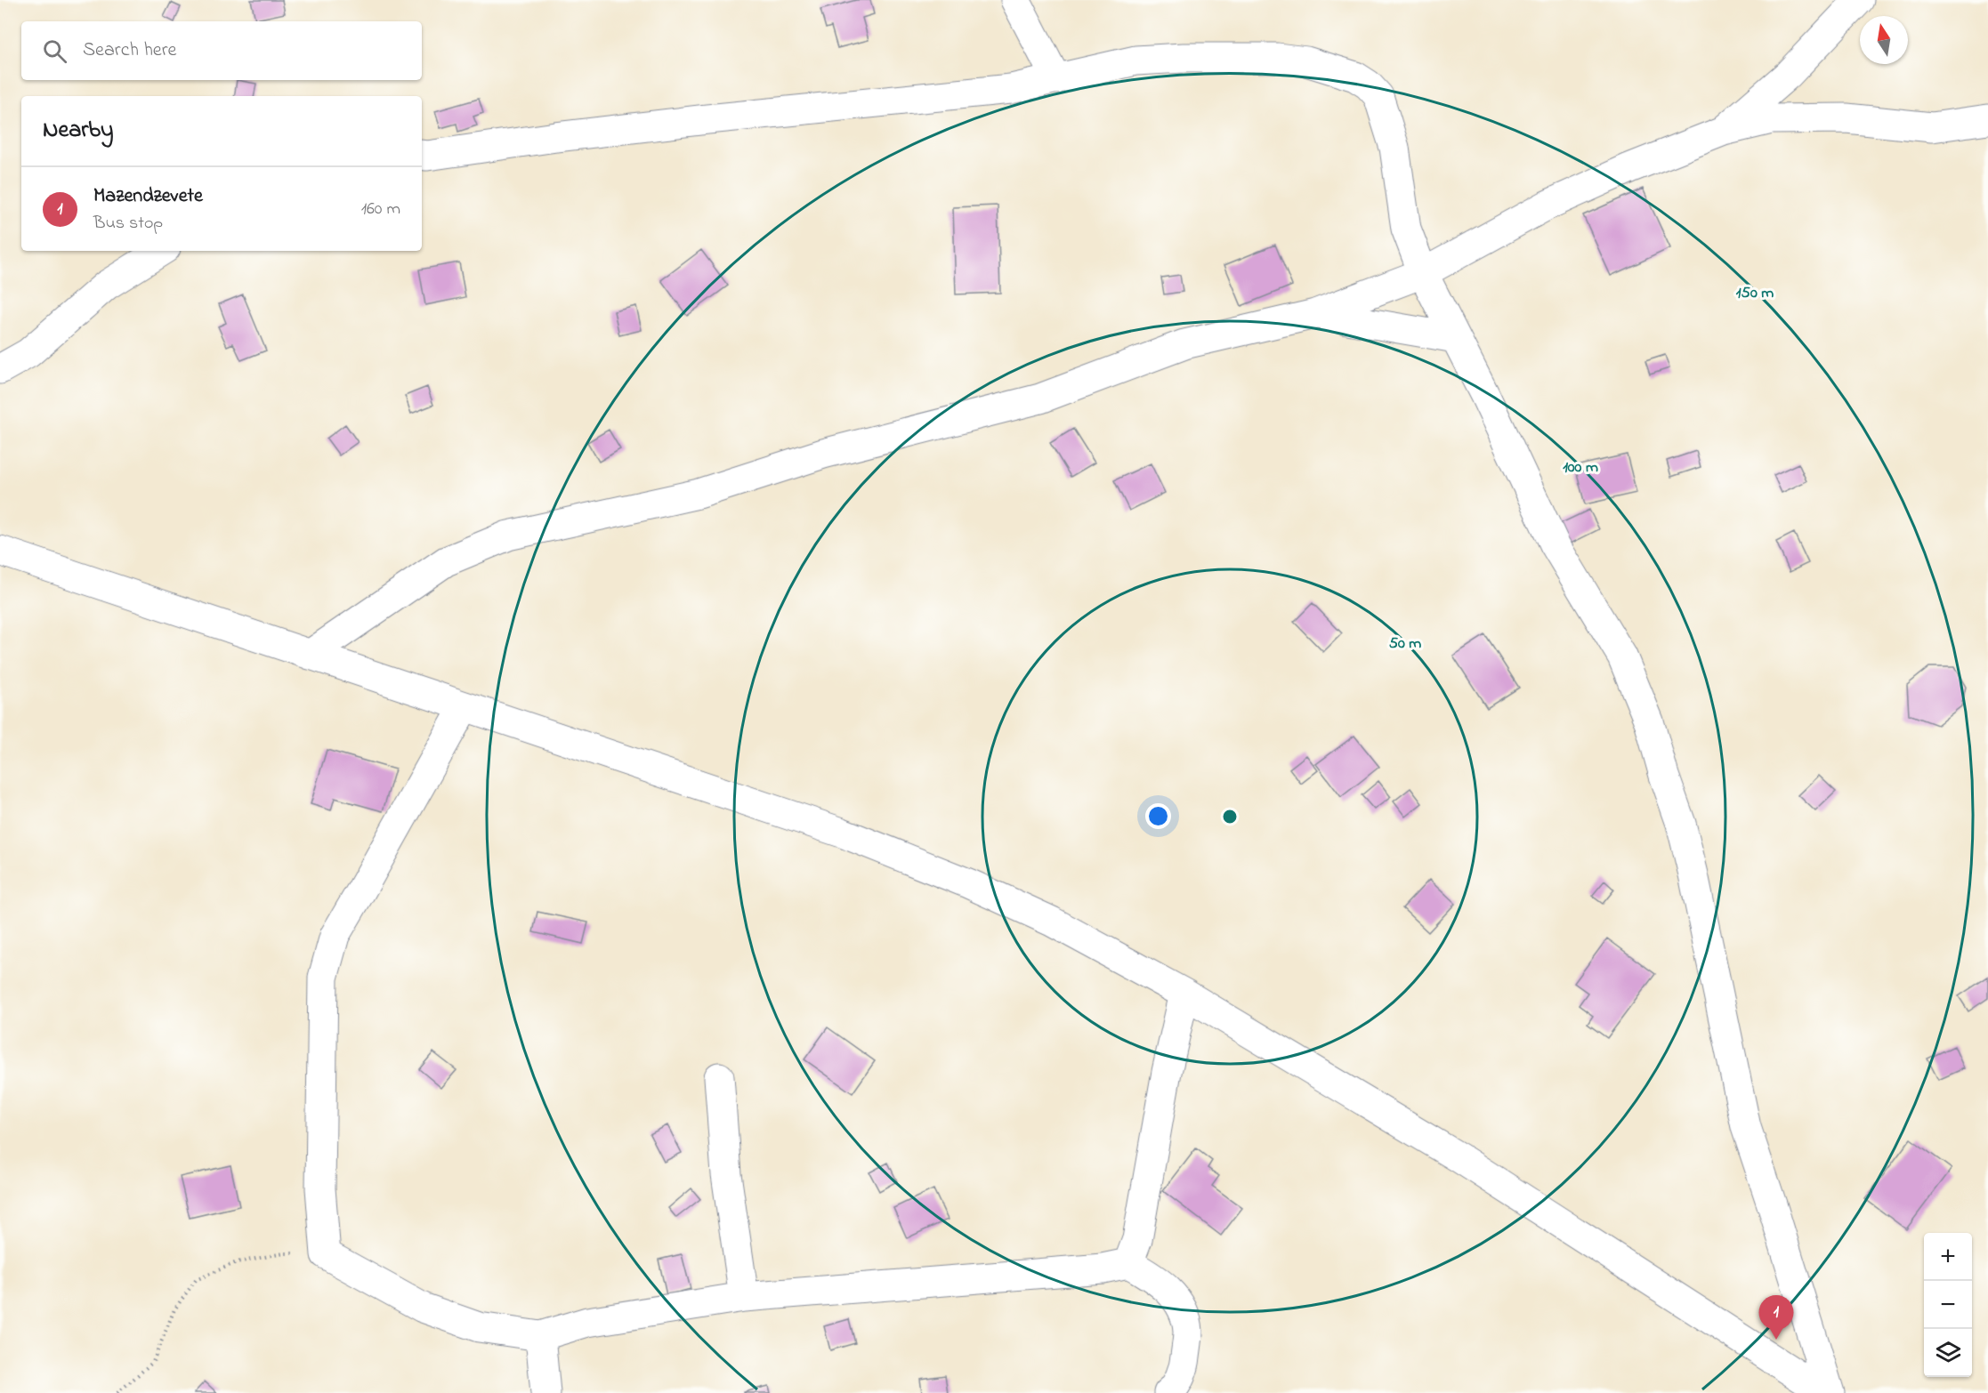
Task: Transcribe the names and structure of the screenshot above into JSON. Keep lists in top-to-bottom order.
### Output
{
  "north": "top",
  "page": {
    "search": "Search here",
    "heading": "Nearby",
    "list": [
      {
        "mark": "1",
        "name": "Mazendzevete",
        "note": "Bus stop",
        "value": "160 m"
      }
    ],
    "map_buttons": ["+", "−"],
    "pins": "1"
  },
  "rings": ["150 m", "100 m", "50 m"]
}
